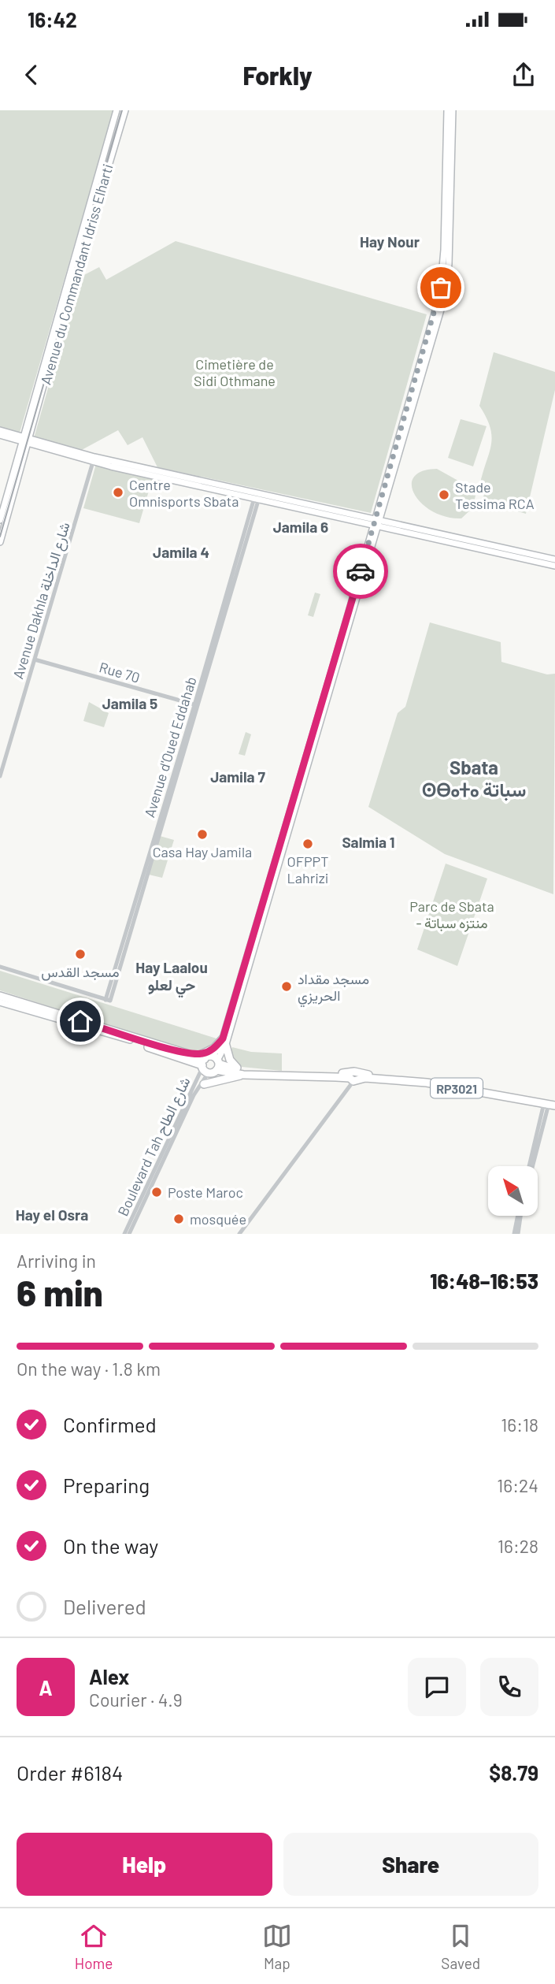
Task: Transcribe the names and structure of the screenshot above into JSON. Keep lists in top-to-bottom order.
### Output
{
  "streets": {
    "highway": ["RP3021"],
    "main road": ["Avenue du Commandant Idriss Elharti"],
    "street": [
      "Avenue Dakhla شارع الداخلة",
      "Rue 70",
      "Avenue d'Oued Eddahab",
      "Boulevard Tah شارع الطاح"
    ]
  },
  "crossings": [
    ["Avenue Dakhla شارع الداخلة", "Rue 70"],
    ["Rue 70", "Avenue d'Oued Eddahab"],
    ["RP3021", "Boulevard Tah شارع الطاح"]
  ],
  "districts": [
    "Hay Nour",
    "Jamila 6",
    "Jamila 4",
    "Jamila 5",
    "Sbata ⵙⴱⴰⵜⴰ سباتة",
    "Jamila 7",
    "Salmia 1",
    "Hay Laalou حي لعلو",
    "Hay el Osra"
  ],
  "parks": ["Cimetière de Sidi Othmane", "Parc de Sbata - منتزه سباتة"],
  "places": [
    "Centre Omnisports Sbata",
    "Stade Tessima RCA",
    "Casa Hay Jamila",
    "OFPPT Lahrizi",
    "مسجد القدس",
    "مسجد مقداد الحريزي",
    "Poste Maroc",
    "mosquée"
  ],
  "north": "top left",
  "page": {
    "status": "16:42",
    "header": "Forkly",
    "heading": ["6 min", "Arriving in", "16:48–16:53"],
    "panel": [
      "Alex",
      "Courier · 4.9",
      "Order #6184",
      "$8.79"
    ],
    "bar": "On the way · 1.8 km",
    "list": [
      ["Confirmed", "16:18"],
      ["Preparing", "16:24"],
      ["On the way", "16:28"],
      "Delivered"
    ],
    "round": "A",
    "buttons": ["Help", "Share"],
    "tabs": ["Home", "Map", "Saved"]
  }
}
